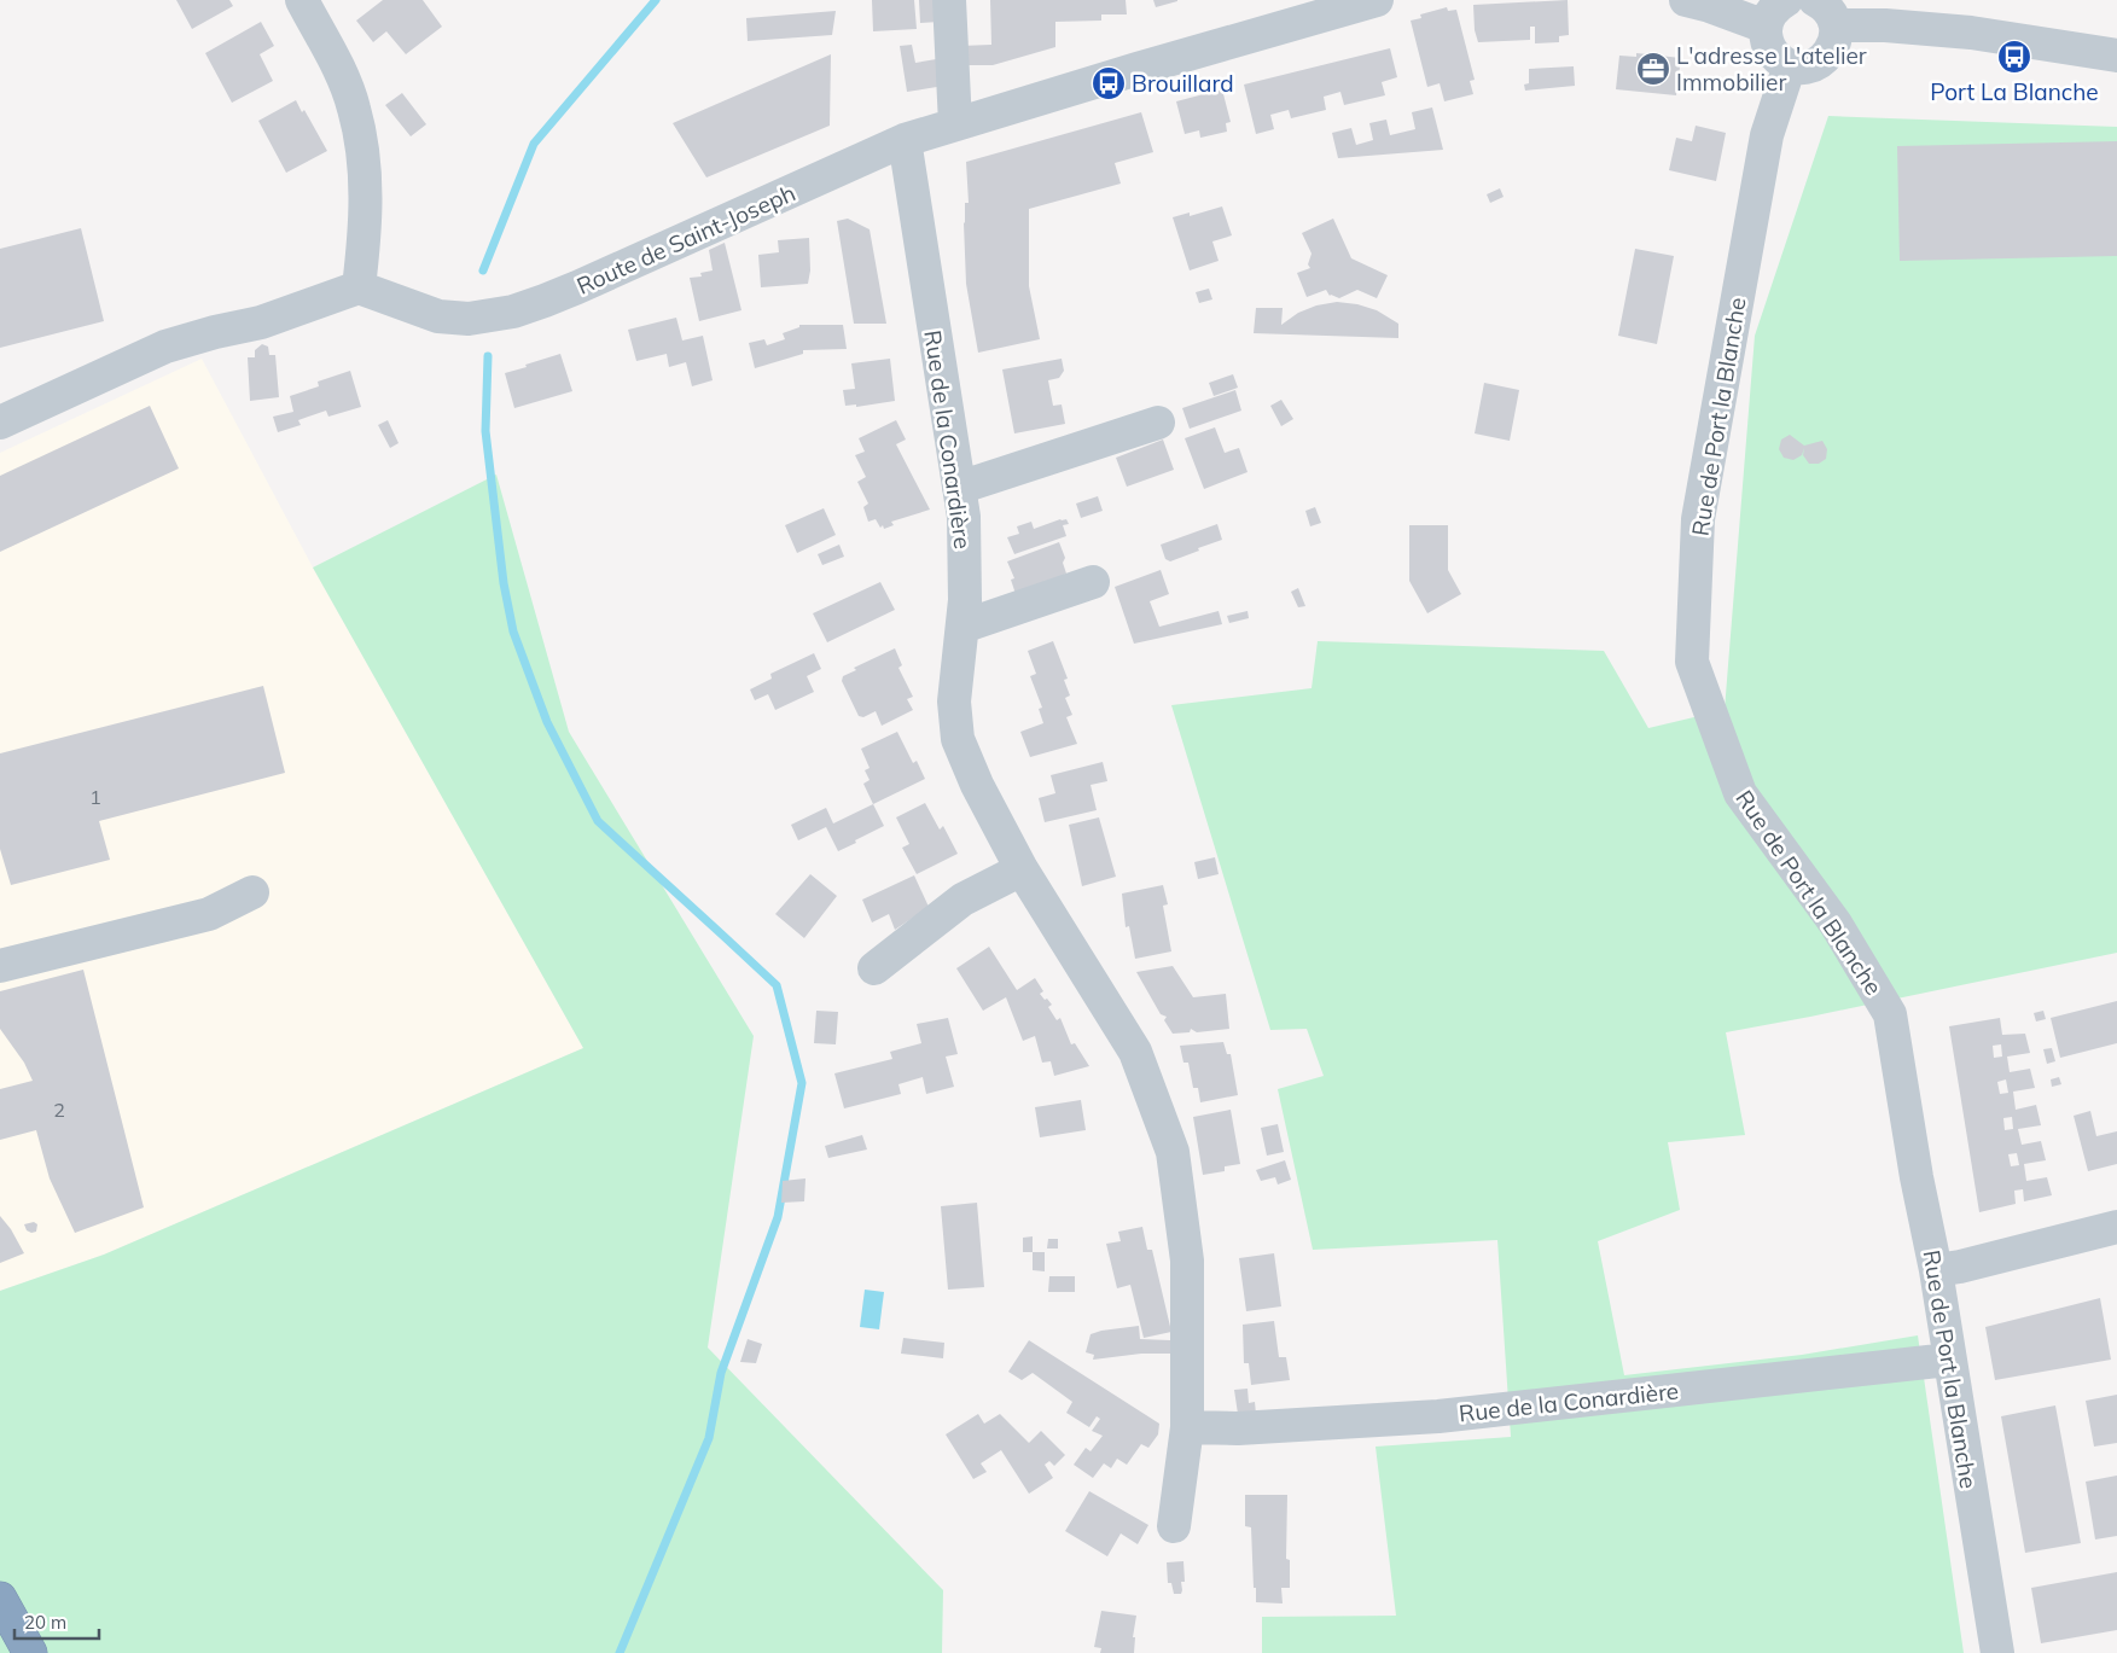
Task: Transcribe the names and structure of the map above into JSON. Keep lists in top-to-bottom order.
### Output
{
  "streets": {
    "street": ["Route de Saint-Joseph", "Rue de Port la Blanche", "Rue de la Conardière"]
  },
  "crossings": [
    ["Route de Saint-Joseph", "Rue de la Conardière"],
    ["Rue de Port la Blanche", "Rue de la Conardière"]
  ],
  "places": {
    "bus stop": ["Port La Blanche", "Brouillard"],
    "office": ["L'adresse L'atelier Immobilier"]
  },
  "house_numbers": ["1", "2"],
  "scale_bar": "20 m"
}
